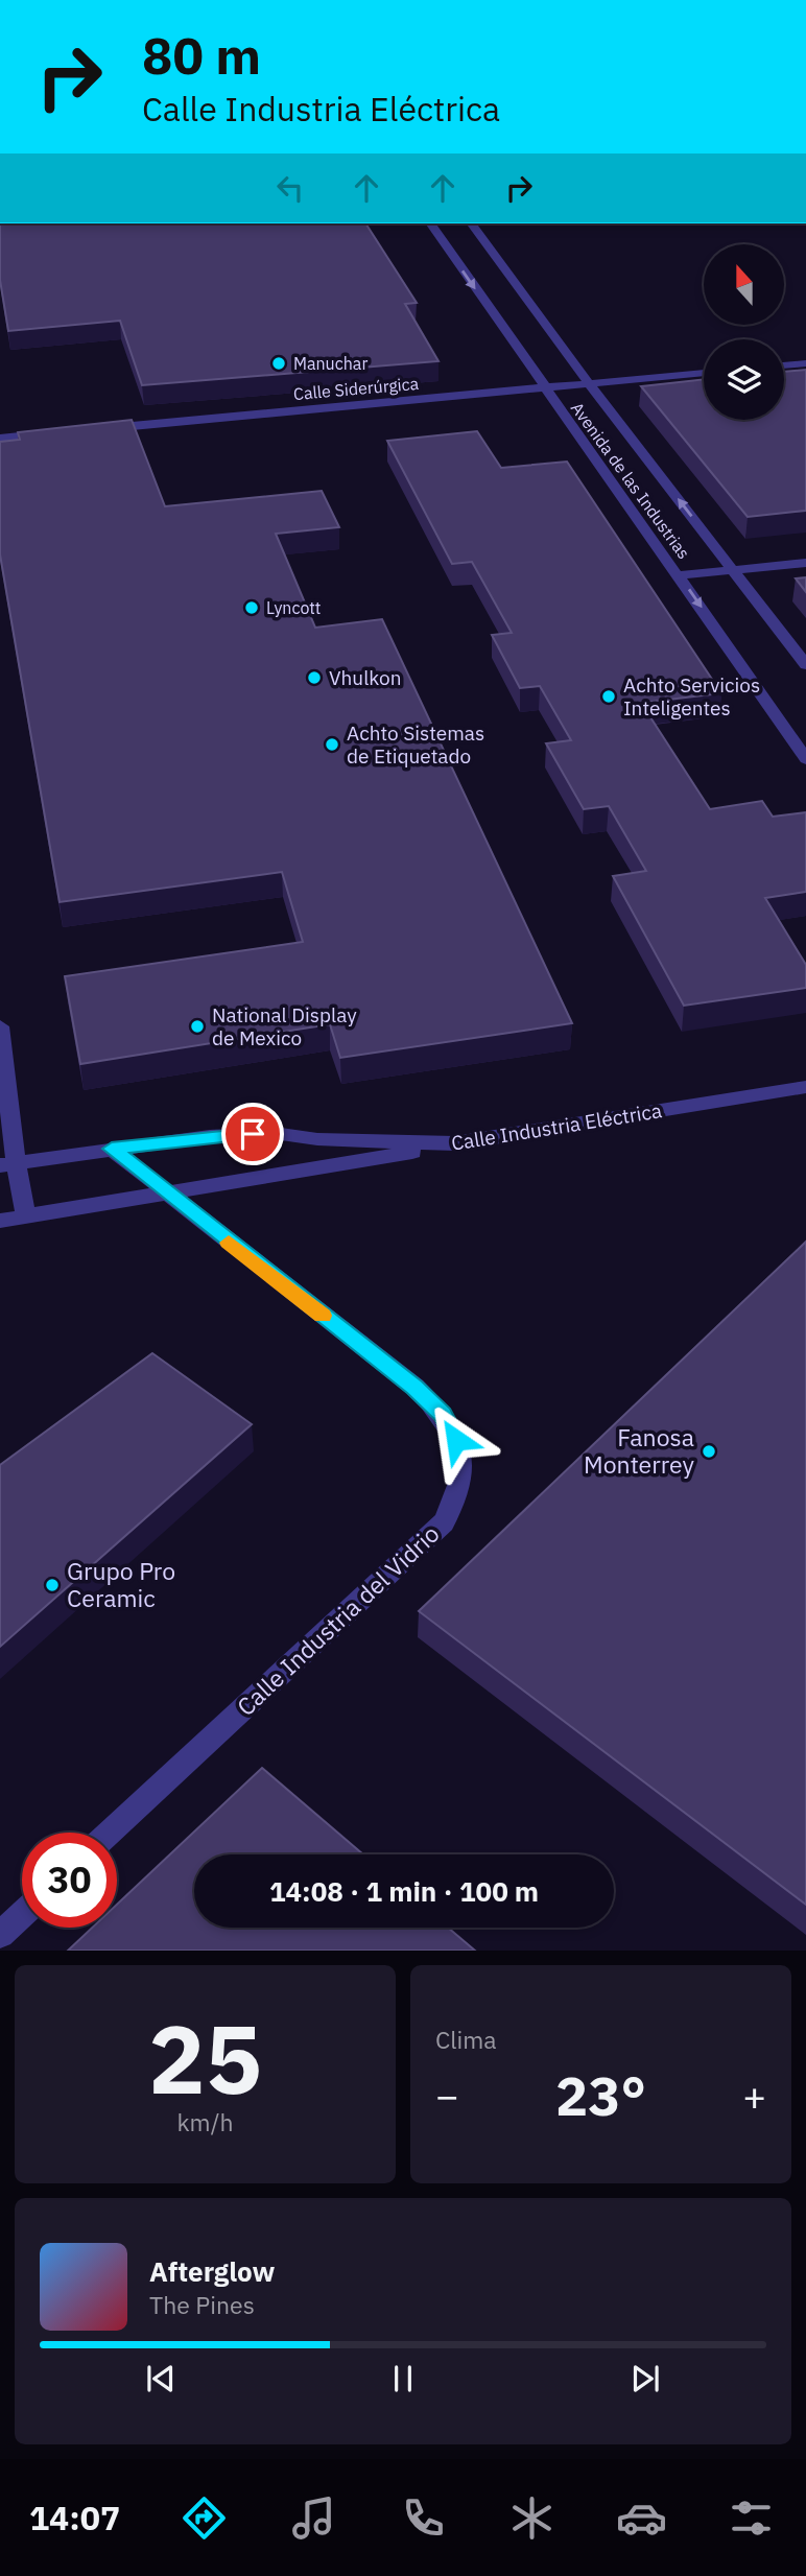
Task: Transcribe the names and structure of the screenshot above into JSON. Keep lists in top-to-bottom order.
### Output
{
  "streets": {
    "street": [
      "Calle Siderúrgica",
      "Avenida de las Industrias",
      "Calle Industria Eléctrica",
      "Calle Industria del Vidrio"
    ]
  },
  "crossings": [
    ["Calle Siderúrgica", "Avenida de las Industrias"],
    ["Calle Industria Eléctrica", "Calle Industria del Vidrio"]
  ],
  "places": [
    "Manuchar",
    "Lyncott",
    "Vhulkon",
    "Achto Servicios Inteligentes",
    "Achto Sistemas de Etiquetado",
    "National Display de Mexico",
    "Fanosa Monterrey",
    "Grupo Pro Ceramic"
  ],
  "north": "top",
  "page": {
    "turn": ["80 m", "Calle Industria Eléctrica"],
    "limit": "30",
    "trip": "14:08 · 1 min · 100 m",
    "tile": [
      ["25", "km/h"],
      "Clima"
    ],
    "heat": ["−", "23°", "+"],
    "song": ["Afterglow", "The Pines"],
    "tabs": "14:07"
  }
}
